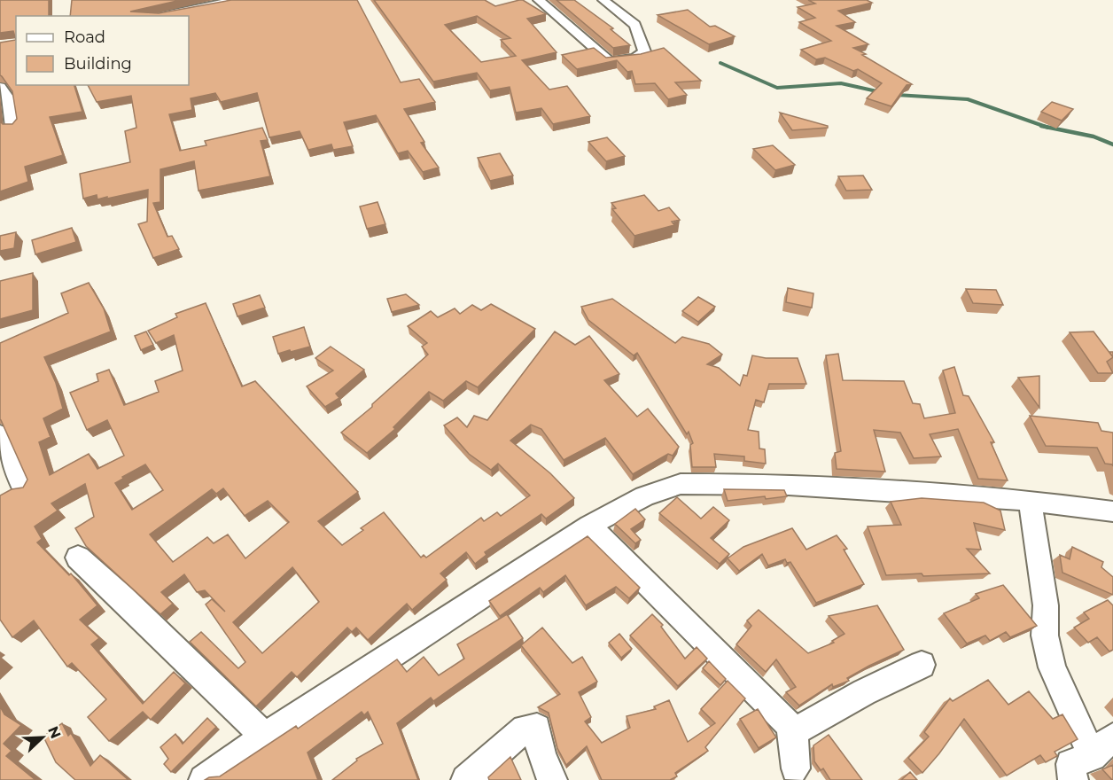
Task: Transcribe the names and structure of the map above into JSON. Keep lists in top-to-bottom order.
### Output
{
  "legend": ["Road", "Building"],
  "north": "top right"
}
